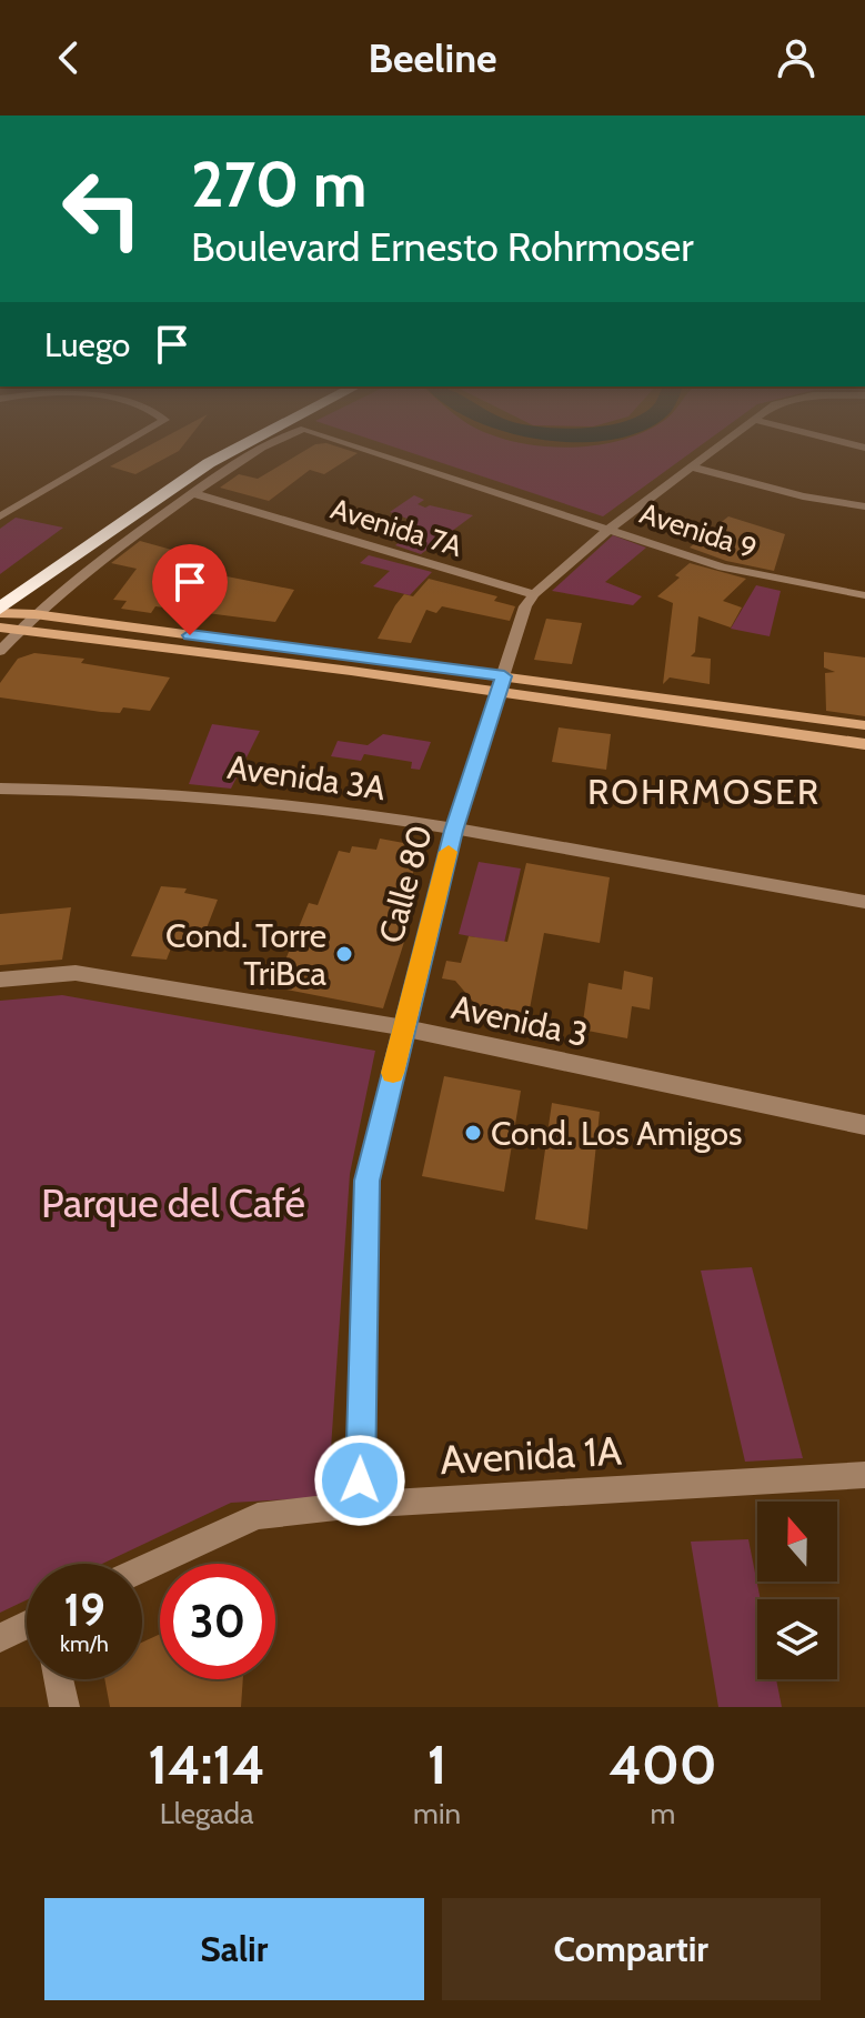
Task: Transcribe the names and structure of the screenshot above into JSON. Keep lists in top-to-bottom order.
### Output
{
  "streets": {
    "street": [
      "Avenida 7A",
      "Avenida 9",
      "Avenida 3A",
      "Calle 80",
      "Avenida 3",
      "Avenida 1A"
    ]
  },
  "crossings": [
    ["Avenida 7A", "Calle 80"],
    ["Avenida 9", "Calle 80"],
    ["Avenida 3A", "Calle 80"],
    ["Calle 80", "Avenida 3"],
    ["Calle 80", "Avenida 1A"]
  ],
  "districts": ["ROHRMOSER"],
  "parks": ["Parque del Café"],
  "places": ["Cond. Torre TriBca", "Cond. Los Amigos"],
  "north": "top",
  "page": {
    "header": "Beeline",
    "turn": ["270 m", "Boulevard Ernesto Rohrmoser"],
    "then": "Luego",
    "speed": "19 km/h",
    "limit": "30",
    "eta": [
      "14:14",
      "Llegada",
      "1",
      "min",
      "400",
      "m"
    ],
    "buttons": ["Salir", "Compartir"]
  }
}
